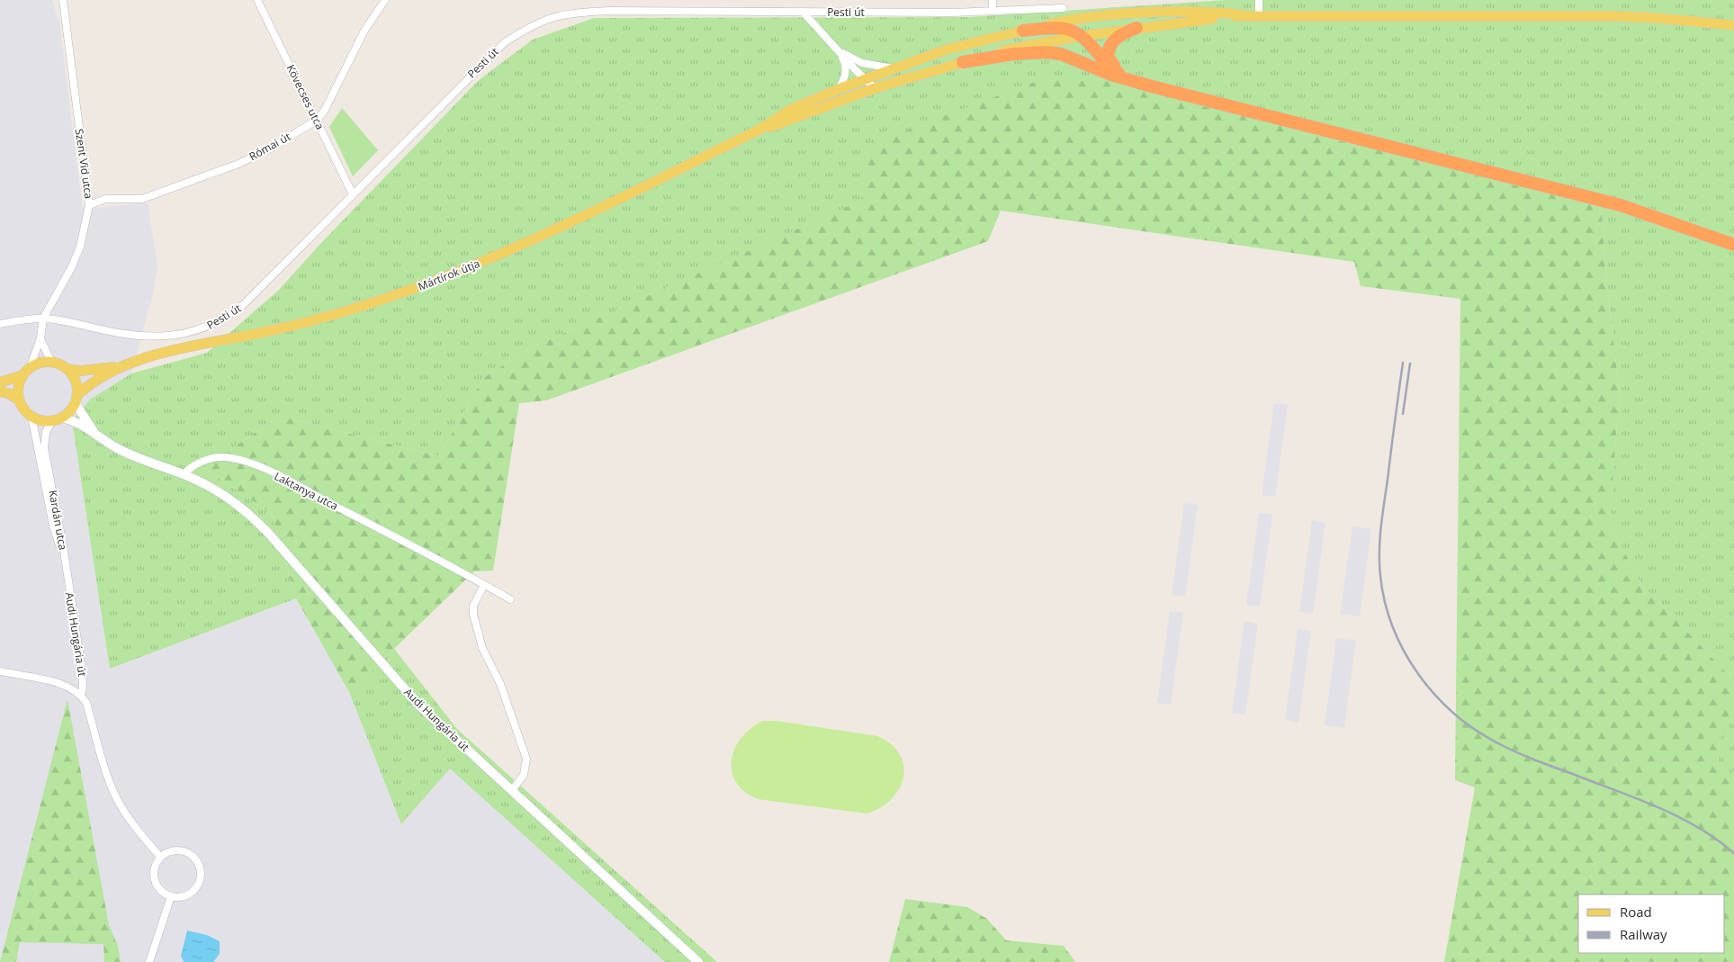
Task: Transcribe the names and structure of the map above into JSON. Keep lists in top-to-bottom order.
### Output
{
  "streets": {
    "main road": ["Mártírok útja"],
    "street": [
      "Pesti út",
      "Kövecses utca",
      "Római út",
      "Szent Vid utca",
      "Laktanya utca",
      "Kardán utca",
      "Audi Hungária út"
    ]
  },
  "crossings": [
    ["Pesti út", "Kövecses utca"],
    ["Pesti út", "Szent Vid utca"],
    ["Kövecses utca", "Római út"],
    ["Római út", "Szent Vid utca"],
    ["Szent Vid utca", "Mártírok útja"],
    ["Szent Vid utca", "Kardán utca"],
    ["Mártírok útja", "Kardán utca"],
    ["Laktanya utca", "Audi Hungária út"],
    ["Kardán utca", "Audi Hungária út"]
  ],
  "legend": ["Road", "Railway"]
}
